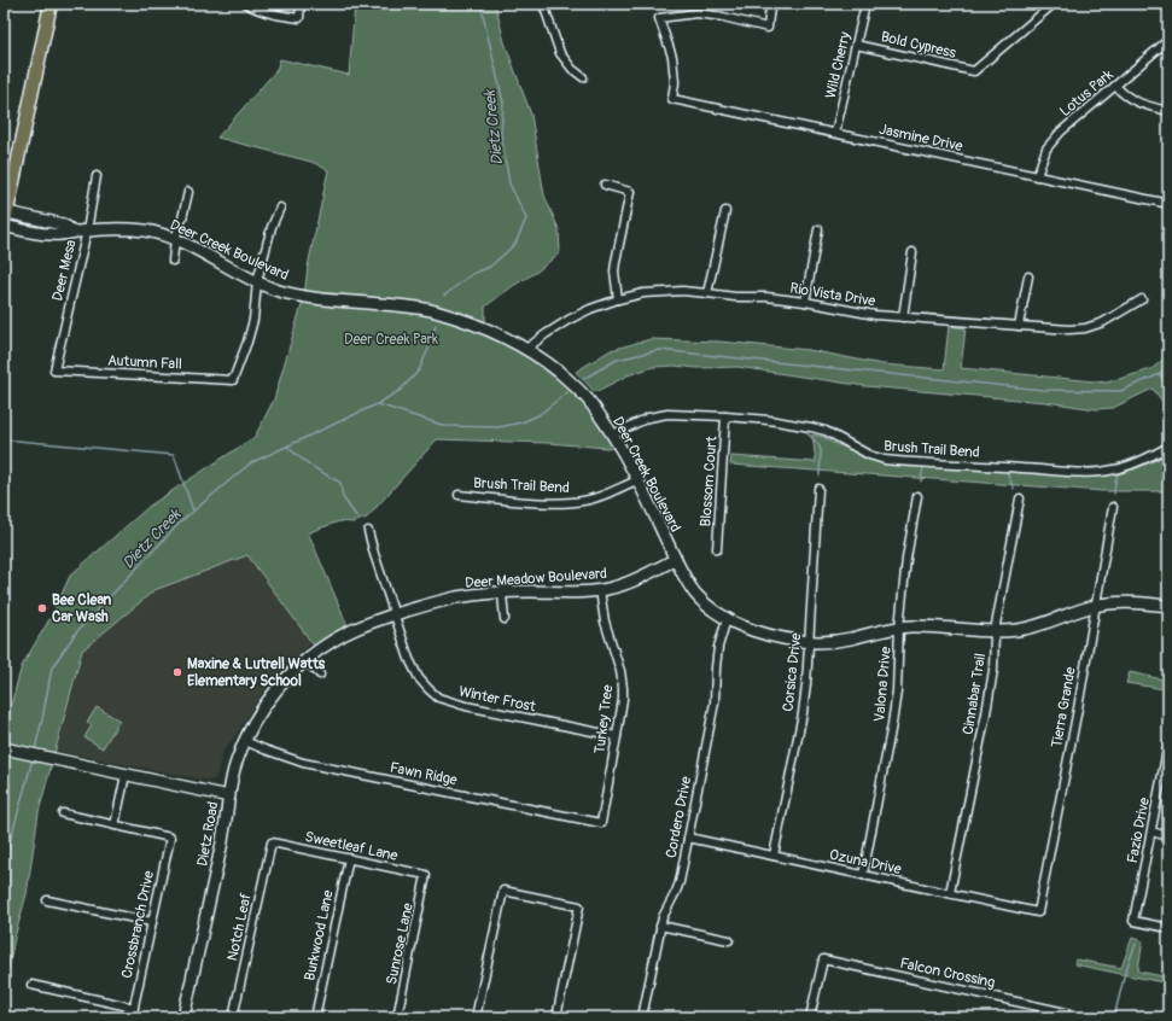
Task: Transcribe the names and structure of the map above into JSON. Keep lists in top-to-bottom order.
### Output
{
  "streets": {
    "street": [
      "Bold Cypress",
      "Wild Cherry",
      "Lotus Park",
      "Jasmine Drive",
      "Deer Creek Boulevard",
      "Deer Mesa",
      "Rio Vista Drive",
      "Autumn Fall",
      "Brush Trail Bend",
      "Blossom Court",
      "Deer Meadow Boulevard",
      "Corsica Drive",
      "Valona Drive",
      "Cinnabar Trail",
      "Winter Frost",
      "Tierra Grande",
      "Turkey Tree",
      "Fawn Ridge",
      "Cordero Drive",
      "Fazio Drive",
      "Dietz Road",
      "Sweetleaf Lane",
      "Ozuna Drive",
      "Crossbranch Drive",
      "Notch Leaf",
      "Burkwood Lane",
      "Sunrose Lane",
      "Falcon Crossing"
    ]
  },
  "crossings": [
    ["Bold Cypress", "Wild Cherry"],
    ["Wild Cherry", "Jasmine Drive"],
    ["Lotus Park", "Jasmine Drive"],
    ["Deer Creek Boulevard", "Deer Mesa"],
    ["Deer Creek Boulevard", "Rio Vista Drive"],
    ["Deer Creek Boulevard", "Autumn Fall"],
    ["Deer Creek Boulevard", "Brush Trail Bend"],
    ["Deer Creek Boulevard", "Deer Meadow Boulevard"],
    ["Deer Creek Boulevard", "Corsica Drive"],
    ["Deer Creek Boulevard", "Valona Drive"],
    ["Deer Creek Boulevard", "Cinnabar Trail"],
    ["Deer Creek Boulevard", "Tierra Grande"],
    ["Deer Creek Boulevard", "Cordero Drive"],
    ["Deer Mesa", "Autumn Fall"],
    ["Brush Trail Bend", "Blossom Court"],
    ["Deer Meadow Boulevard", "Winter Frost"],
    ["Deer Meadow Boulevard", "Turkey Tree"],
    ["Deer Meadow Boulevard", "Fawn Ridge"],
    ["Deer Meadow Boulevard", "Dietz Road"],
    ["Corsica Drive", "Ozuna Drive"],
    ["Valona Drive", "Ozuna Drive"],
    ["Cinnabar Trail", "Ozuna Drive"],
    ["Winter Frost", "Turkey Tree"],
    ["Tierra Grande", "Ozuna Drive"],
    ["Turkey Tree", "Fawn Ridge"],
    ["Cordero Drive", "Ozuna Drive"],
    ["Sweetleaf Lane", "Notch Leaf"],
    ["Sweetleaf Lane", "Burkwood Lane"],
    ["Sweetleaf Lane", "Sunrose Lane"]
  ],
  "water": ["Dietz Creek"],
  "parks": ["Deer Creek Park"],
  "places": ["Bee Clean Car Wash", "Maxine & Lutrell Watts Elementary School"]
}
